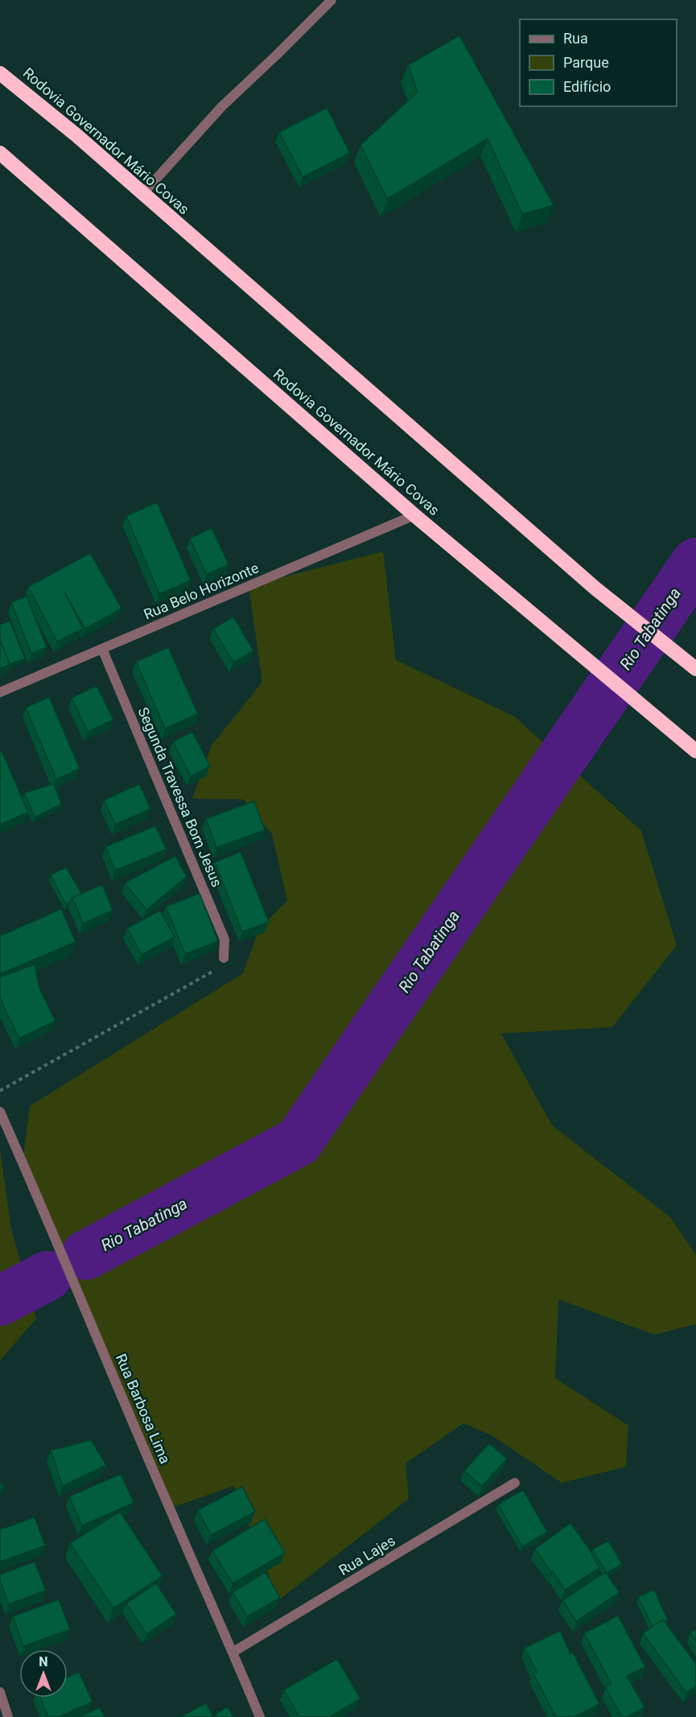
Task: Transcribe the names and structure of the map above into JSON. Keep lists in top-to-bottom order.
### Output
{
  "streets": {
    "highway": ["Rodovia Governador Mário Covas"],
    "street": [
      "Rua Belo Horizonte",
      "Segunda Travessa Bom Jesus",
      "Rua Barbosa Lima",
      "Rua Lajes"
    ]
  },
  "crossings": [
    ["Rodovia Governador Mário Covas", "Rua Belo Horizonte"],
    ["Rua Belo Horizonte", "Segunda Travessa Bom Jesus"],
    ["Rua Barbosa Lima", "Rua Lajes"]
  ],
  "water": ["Rio Tabatinga"],
  "legend": ["Rua", "Parque", "Edifício"],
  "north": "top"
}
